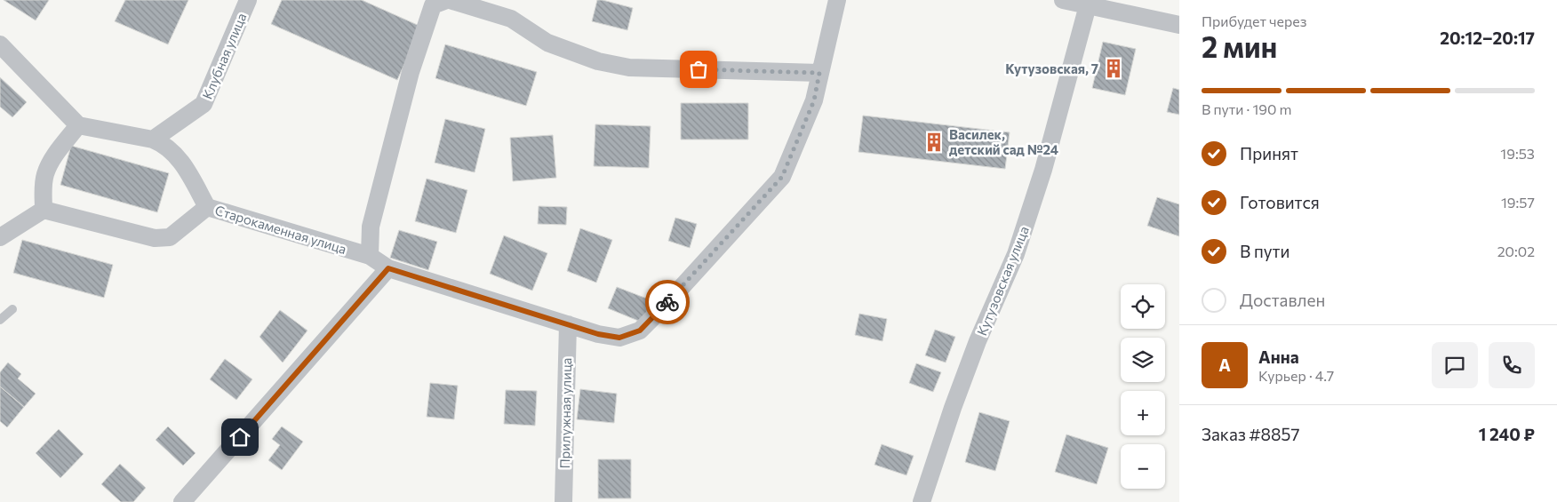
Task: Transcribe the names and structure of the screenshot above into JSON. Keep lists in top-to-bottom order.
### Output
{
  "streets": {
    "street": [
      "Клубная улица",
      "Старокаменная улица",
      "Кутузовская улица",
      "Прилужная улица"
    ]
  },
  "crossings": [
    ["Старокаменная улица", "Прилужная улица"]
  ],
  "places": {
    "building": ["Кутузовская, 7", "Василек, детский сад №24"]
  },
  "page": {
    "heading": ["2 мин", "Прибудет через", "20:12–20:17"],
    "panel": [
      "Анна",
      "Курьер · 4.7",
      "Заказ #8857",
      "1 240 ₽"
    ],
    "bar": "В пути · 190 m",
    "list": [
      ["Принят", "19:53"],
      ["Готовится", "19:57"],
      ["В пути", "20:02"],
      "Доставлен"
    ],
    "map_buttons": ["+", "−"],
    "round": "А"
  }
}
